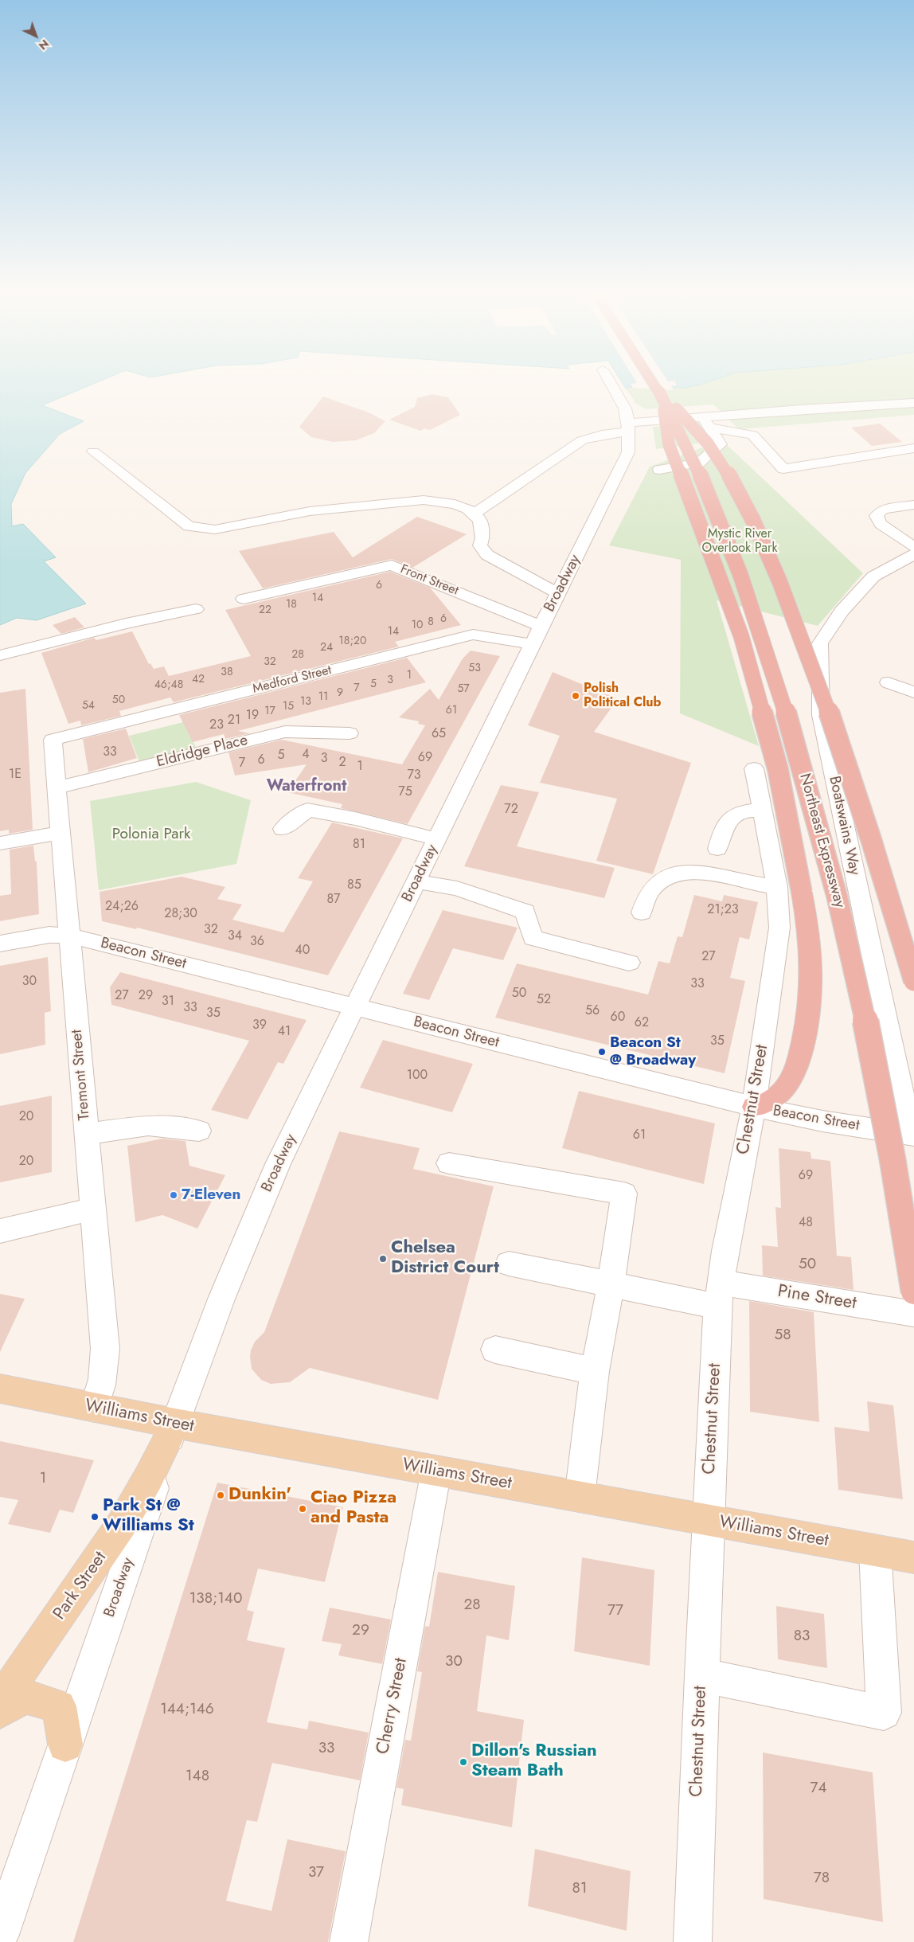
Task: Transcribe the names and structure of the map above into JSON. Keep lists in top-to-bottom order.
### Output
{
  "streets": {
    "highway": ["Northeast Expressway"],
    "main road": ["Williams Street", "Park Street"],
    "street": [
      "Front Street",
      "Broadway",
      "Medford Street",
      "Eldridge Place",
      "Boatswains Way",
      "Beacon Street",
      "Tremont Street",
      "Chestnut Street",
      "Pine Street",
      "Cherry Street"
    ]
  },
  "crossings": [
    ["Front Street", "Broadway"],
    ["Broadway", "Medford Street"],
    ["Broadway", "Beacon Street"],
    ["Broadway", "Williams Street"],
    ["Broadway", "Park Street"],
    ["Medford Street", "Tremont Street"],
    ["Eldridge Place", "Tremont Street"],
    ["Boatswains Way", "Beacon Street"],
    ["Beacon Street", "Tremont Street"],
    ["Beacon Street", "Chestnut Street"],
    ["Tremont Street", "Williams Street"],
    ["Chestnut Street", "Pine Street"],
    ["Chestnut Street", "Williams Street"],
    ["Williams Street", "Park Street"],
    ["Williams Street", "Cherry Street"]
  ],
  "districts": ["Waterfront"],
  "parks": ["Mystic River Overlook Park", "Polonia Park"],
  "places": [
    "Polish Political Club",
    "Beacon St @ Broadway",
    "7-Eleven",
    "Chelsea District Court",
    "Dunkin'",
    "Ciao Pizza and Pasta",
    "Park St @ Williams St",
    "Dillon's Russian Steam Bath"
  ],
  "house_numbers": [
    "6",
    "14",
    "18",
    "22",
    "6",
    "8",
    "10",
    "14",
    "18;20",
    "24",
    "28",
    "32",
    "53",
    "38",
    "1",
    "42",
    "3",
    "5",
    "46;48",
    "7",
    "57",
    "9",
    "11",
    "50",
    "13",
    "54",
    "15",
    "61",
    "17",
    "19",
    "21",
    "23",
    "65",
    "33",
    "4",
    "5",
    "69",
    "3",
    "6",
    "2",
    "7",
    "1",
    "1E",
    "73",
    "75",
    "72",
    "81",
    "85",
    "87",
    "24;26",
    "21;23",
    "28;30",
    "32",
    "34",
    "36",
    "40",
    "27",
    "30",
    "33",
    "50",
    "27",
    "29",
    "52",
    "31",
    "33",
    "56",
    "35",
    "60",
    "62",
    "39",
    "41",
    "35",
    "100",
    "20",
    "61",
    "20",
    "69",
    "48",
    "50",
    "58",
    "1",
    "138;140",
    "28",
    "77",
    "29",
    "83",
    "30",
    "144;146",
    "33",
    "148",
    "74",
    "37",
    "78",
    "81"
  ],
  "north": "bottom right"
}
